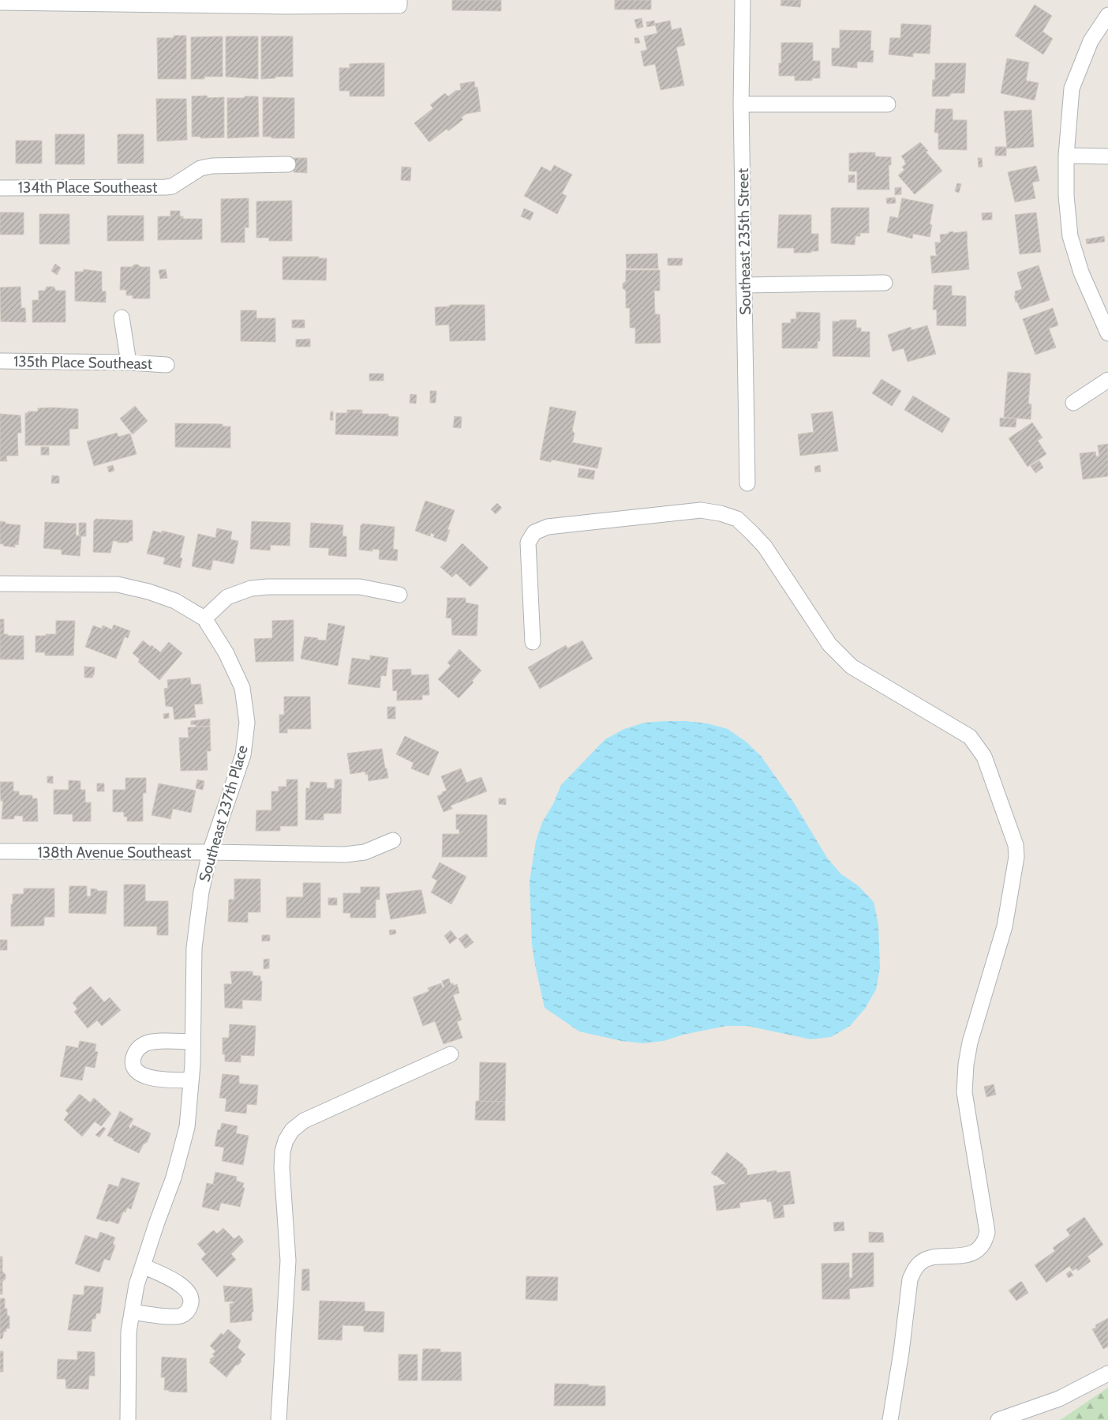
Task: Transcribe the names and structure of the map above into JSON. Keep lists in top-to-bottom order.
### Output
{
  "streets": {
    "street": [
      "134th Place Southeast",
      "Southeast 235th Street",
      "135th Place Southeast",
      "Southeast 237th Place",
      "138th Avenue Southeast"
    ]
  },
  "crossings": [
    ["Southeast 237th Place", "138th Avenue Southeast"]
  ]
}
